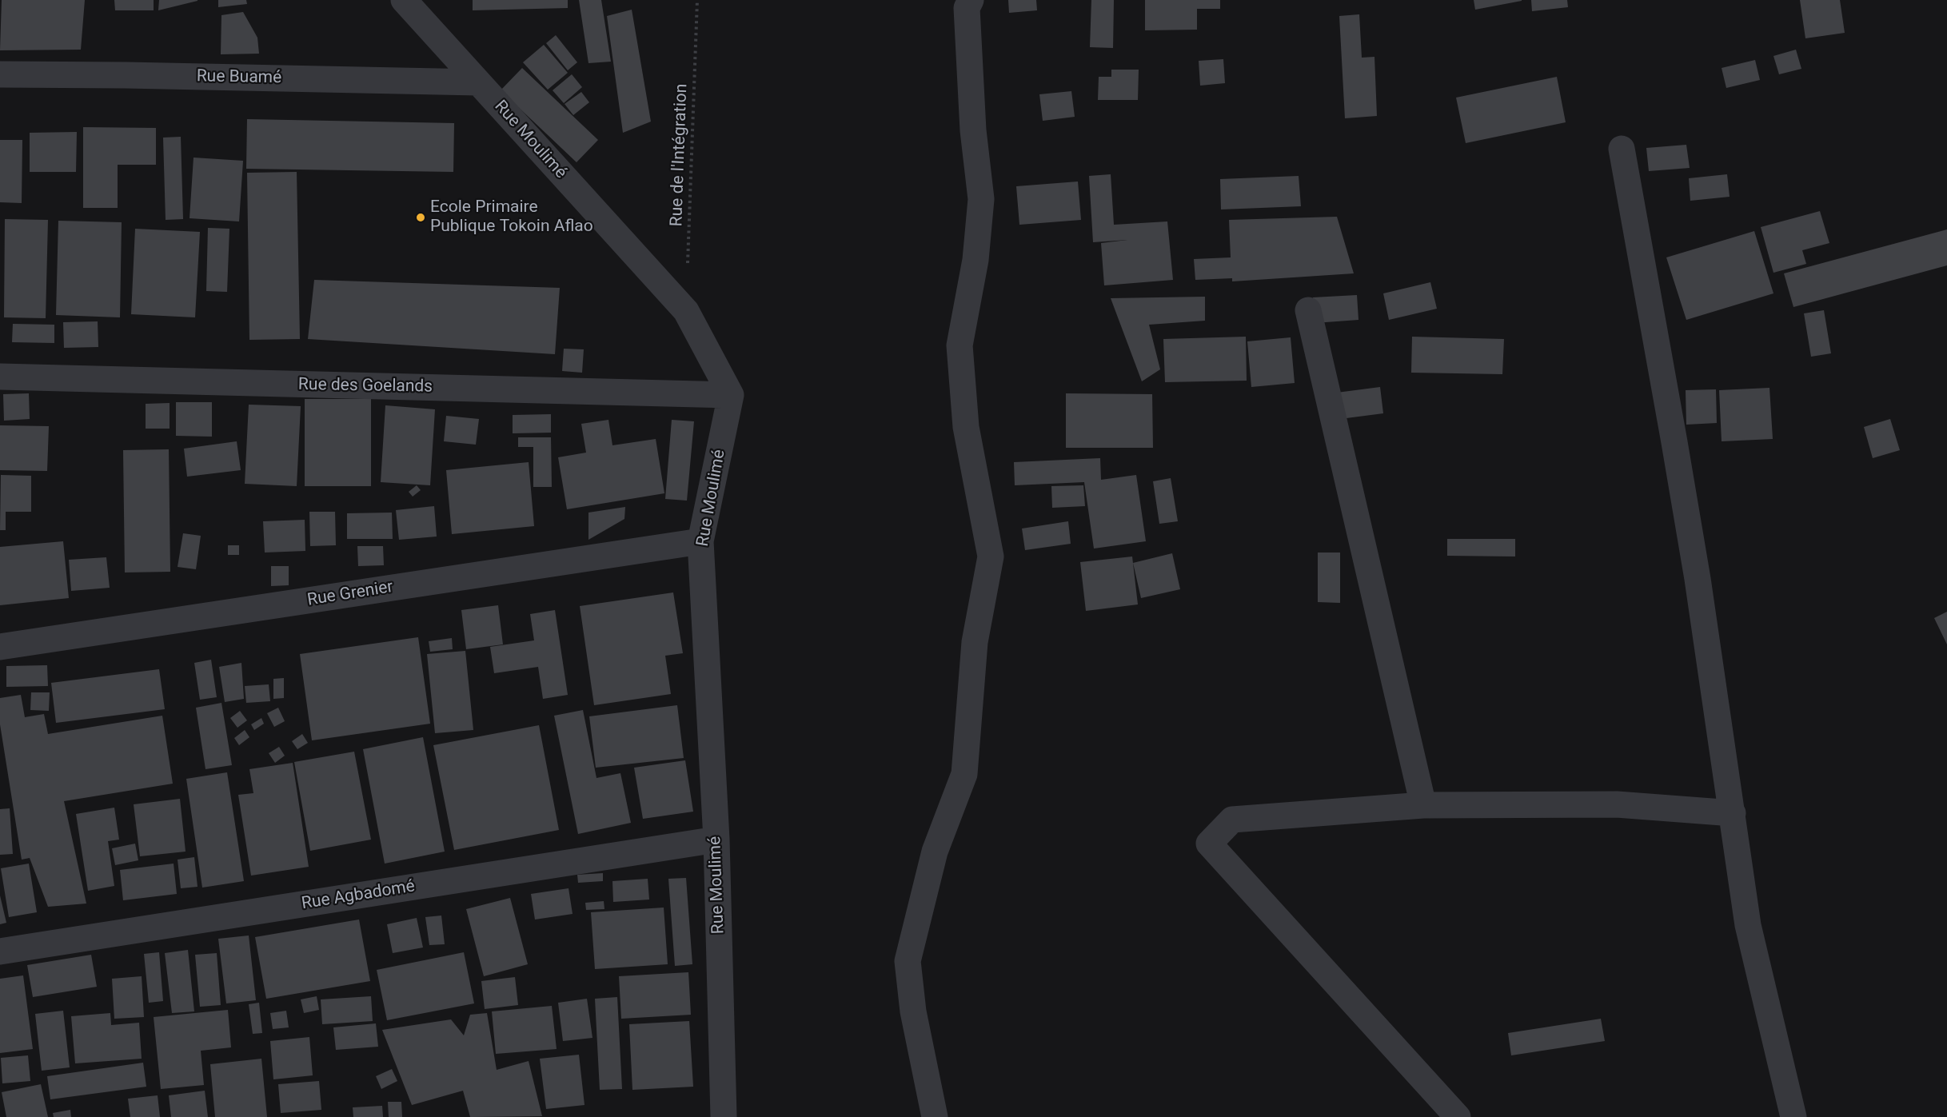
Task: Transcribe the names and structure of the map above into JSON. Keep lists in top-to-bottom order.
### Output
{
  "streets": {
    "street": [
      "Rue Buamé",
      "Rue Moulimé",
      "Rue des Goelands",
      "Rue Grenier",
      "Rue Agbadomé"
    ],
    "path": ["Rue de l'Intégration"]
  },
  "crossings": [
    ["Rue Buamé", "Rue Moulimé"],
    ["Rue Moulimé", "Rue de l'Intégration"],
    ["Rue Moulimé", "Rue des Goelands"],
    ["Rue Moulimé", "Rue Grenier"],
    ["Rue Moulimé", "Rue Agbadomé"]
  ],
  "places": ["Ecole Primaire Publique Tokoin Aflao"]
}
